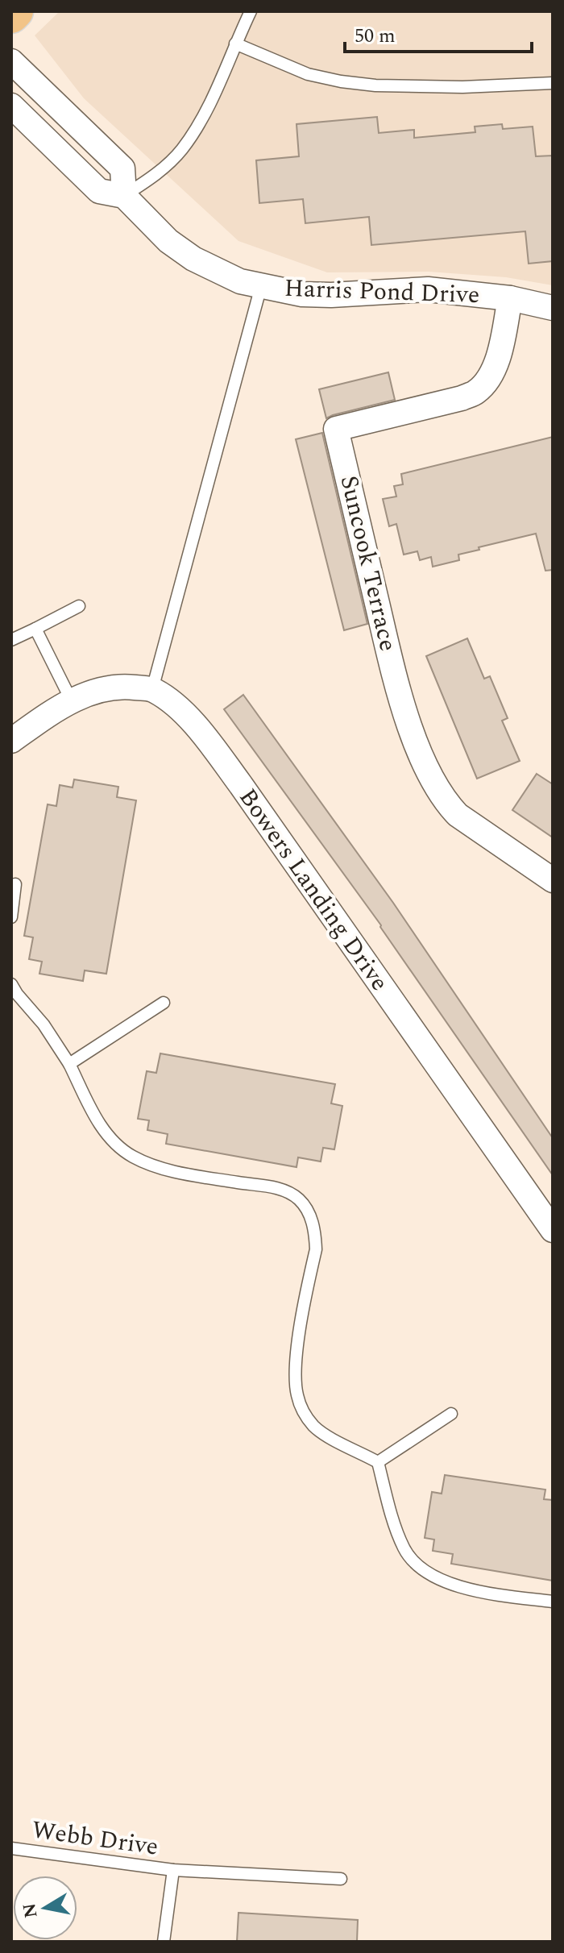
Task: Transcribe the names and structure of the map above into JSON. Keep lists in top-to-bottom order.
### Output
{
  "streets": {
    "street": ["Harris Pond Drive", "Suncook Terrace", "Bowers Landing Drive"],
    "lane": ["Webb Drive"]
  },
  "crossings": [
    ["Harris Pond Drive", "Suncook Terrace"]
  ],
  "scale_bar": "50 m",
  "north": "left"
}
